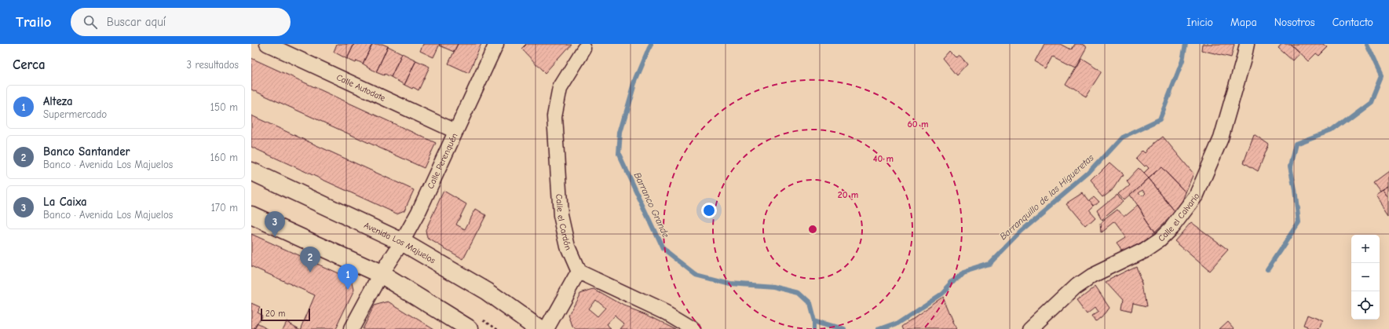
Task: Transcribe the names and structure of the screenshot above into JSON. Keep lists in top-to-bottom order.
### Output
{
  "streets": {
    "street": [
      "Calle Autodate",
      "Calle Perenquén",
      "Calle el Calvario",
      "Calle el Cardón",
      "Avenida Los Majuelos"
    ]
  },
  "crossings": [
    ["Calle Autodate", "Calle Perenquén"],
    ["Calle Perenquén", "Avenida Los Majuelos"]
  ],
  "water": ["Barranquillo de las Higueretas", "Barranco Grande"],
  "scale_bar": "20 m",
  "page": {
    "header": "Trailo",
    "search": "Buscar aquí",
    "nav": [
      "Inicio",
      "Mapa",
      "Nosotros",
      "Contacto"
    ],
    "heading": ["Cerca", "3 resultados"],
    "list": [
      {
        "mark": "1",
        "name": "Alteza",
        "note": "Supermercado",
        "value": "150 m"
      },
      {
        "mark": "2",
        "name": "Banco Santander",
        "note": "Banco · Avenida Los Majuelos",
        "value": "160 m"
      },
      {
        "mark": "3",
        "name": "La Caixa",
        "note": "Banco · Avenida Los Majuelos",
        "value": "170 m"
      }
    ],
    "pins": ["3", "2", "1"],
    "map_buttons": ["+", "−"],
    "scale": "20 m"
  },
  "rings": ["60 m", "40 m", "20 m"]
}
